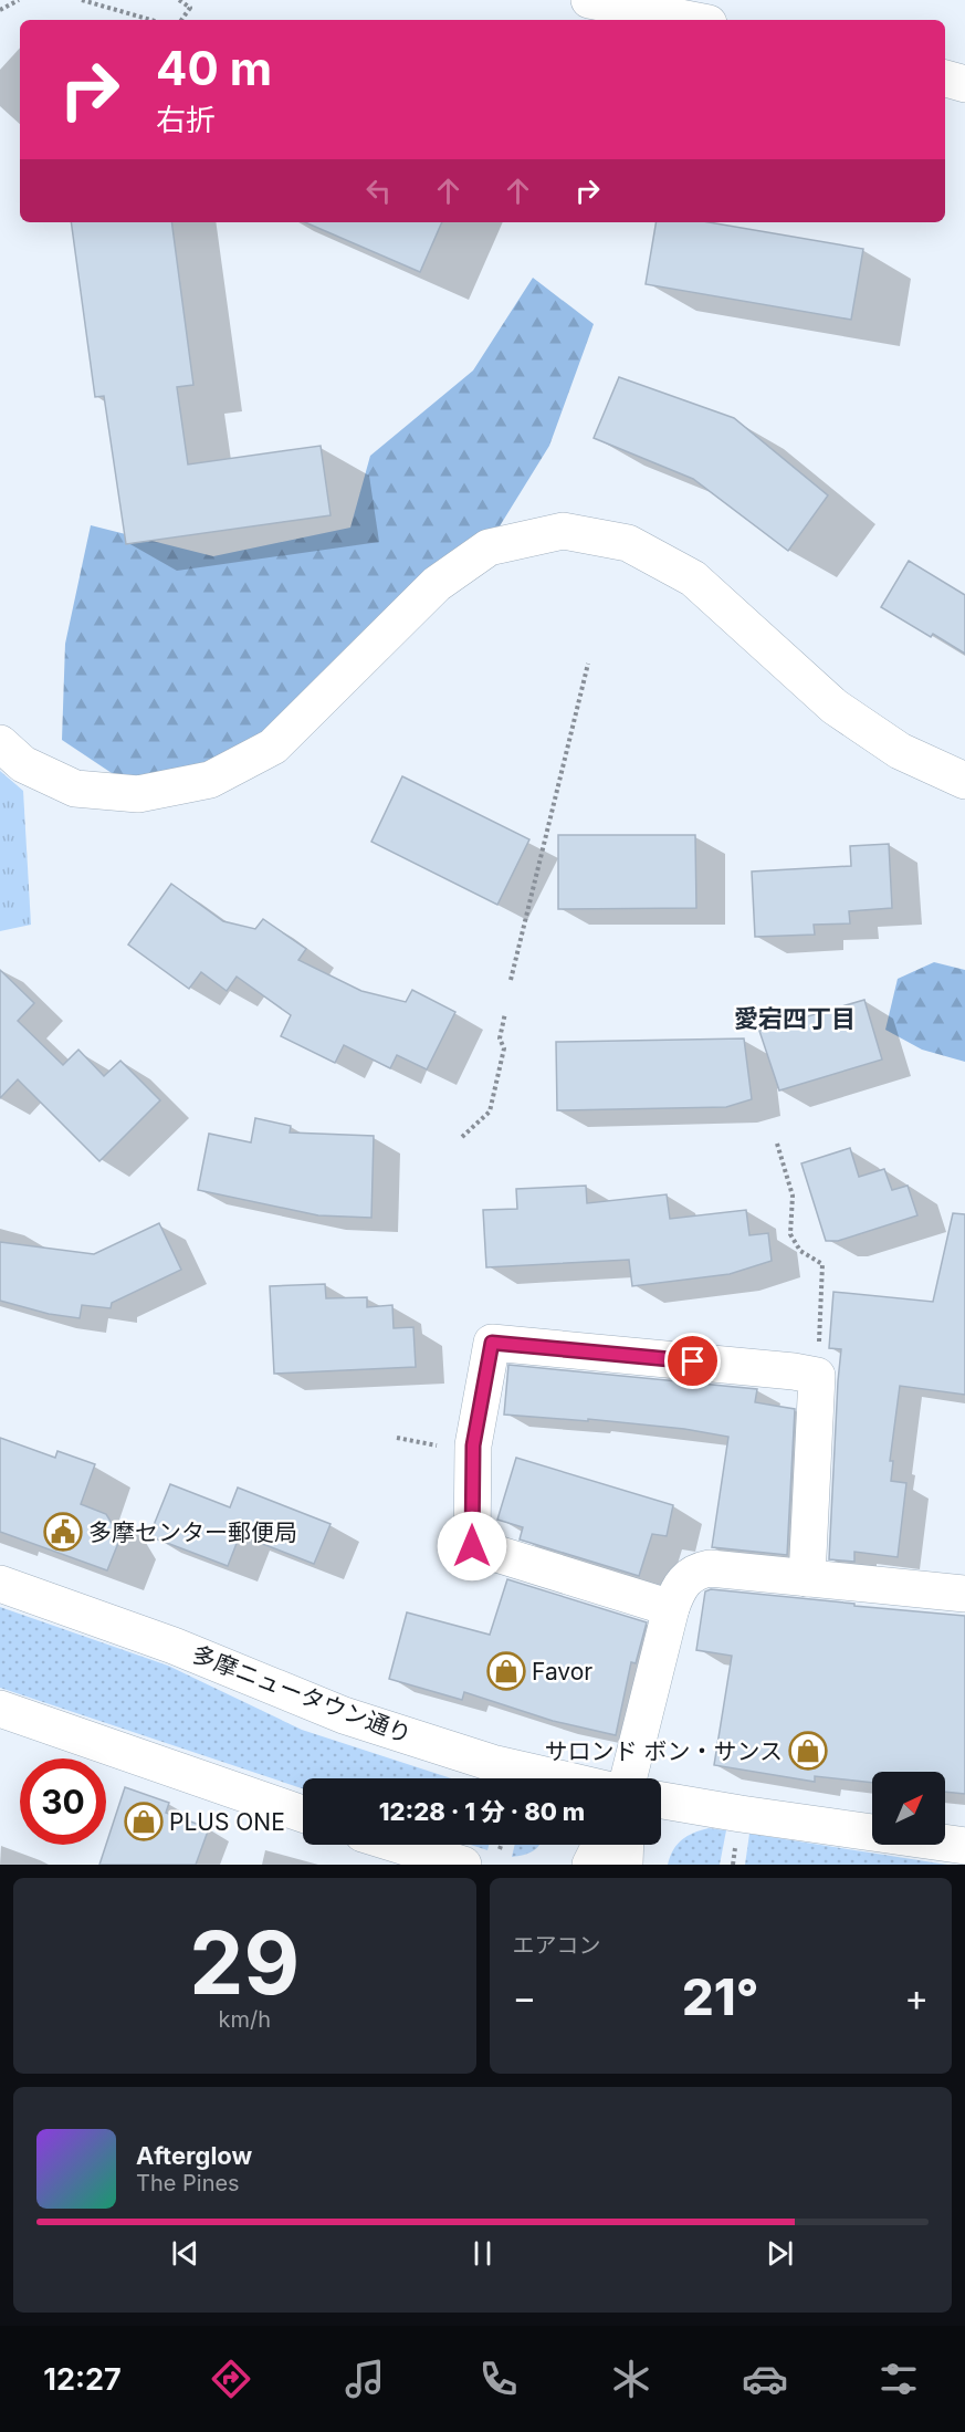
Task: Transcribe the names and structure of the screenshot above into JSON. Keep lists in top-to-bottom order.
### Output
{
  "streets": {
    "street": ["多摩ニュータウン通り"]
  },
  "districts": ["愛宕四丁目"],
  "places": {
    "public building": ["多摩センター郵便局"],
    "shop": ["Favor", "サロンド ボン・サンス", "PLUS ONE"]
  },
  "north": "top right",
  "page": {
    "turn": ["40 m", "右折"],
    "limit": "30",
    "trip": "12:28 · 1 分 · 80 m",
    "tile": [
      ["29", "km/h"],
      "エアコン"
    ],
    "heat": ["−", "21°", "+"],
    "song": ["Afterglow", "The Pines"],
    "tabs": "12:27"
  }
}
